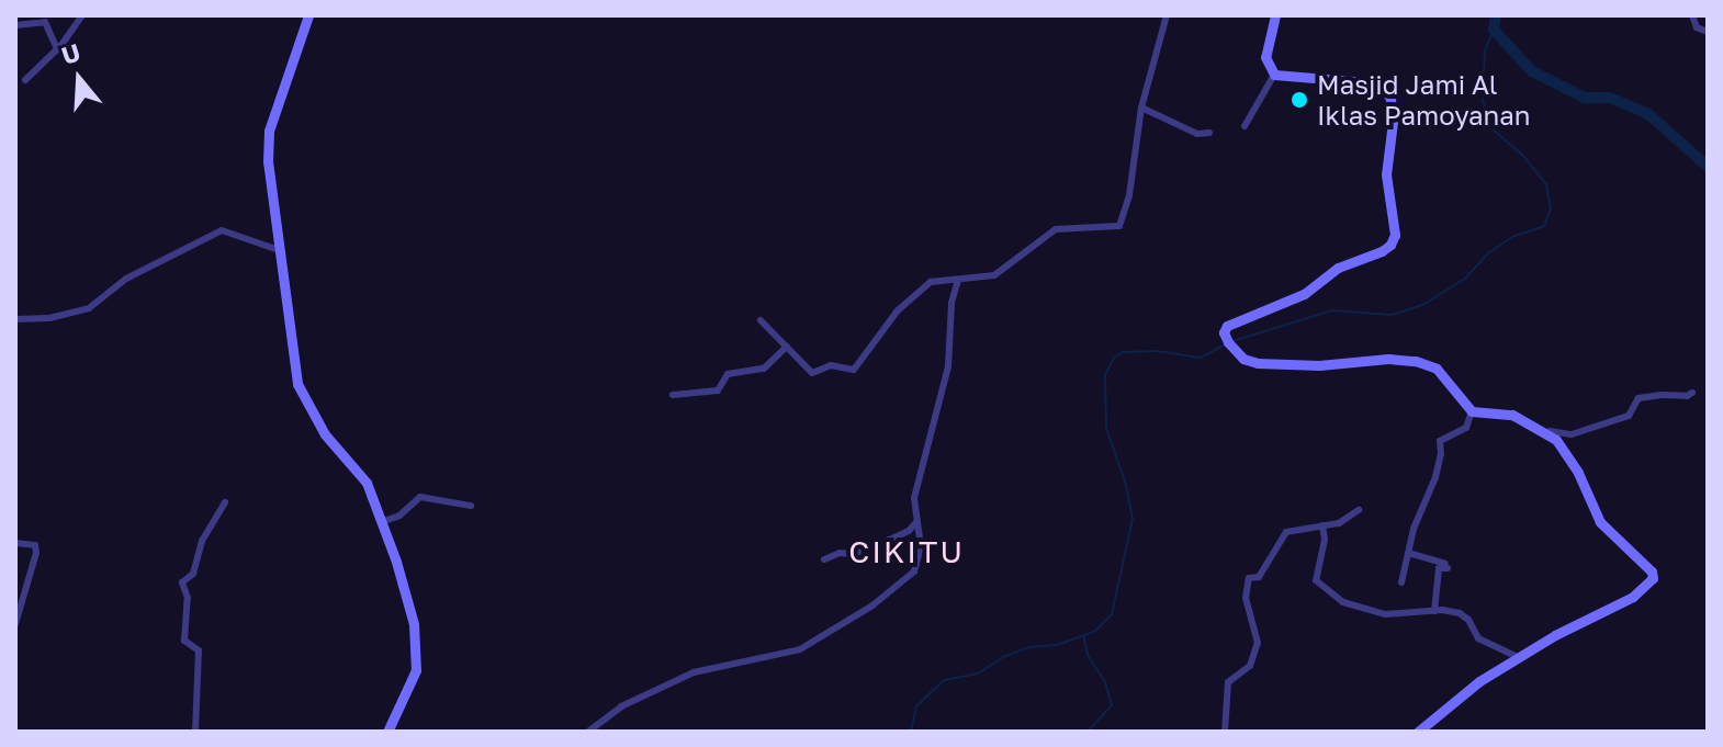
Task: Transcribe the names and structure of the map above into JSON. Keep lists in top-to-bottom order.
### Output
{
  "districts": ["CIKITU"],
  "places": ["Masjid Jami Al Iklas Pamoyanan"],
  "north": "top"
}
